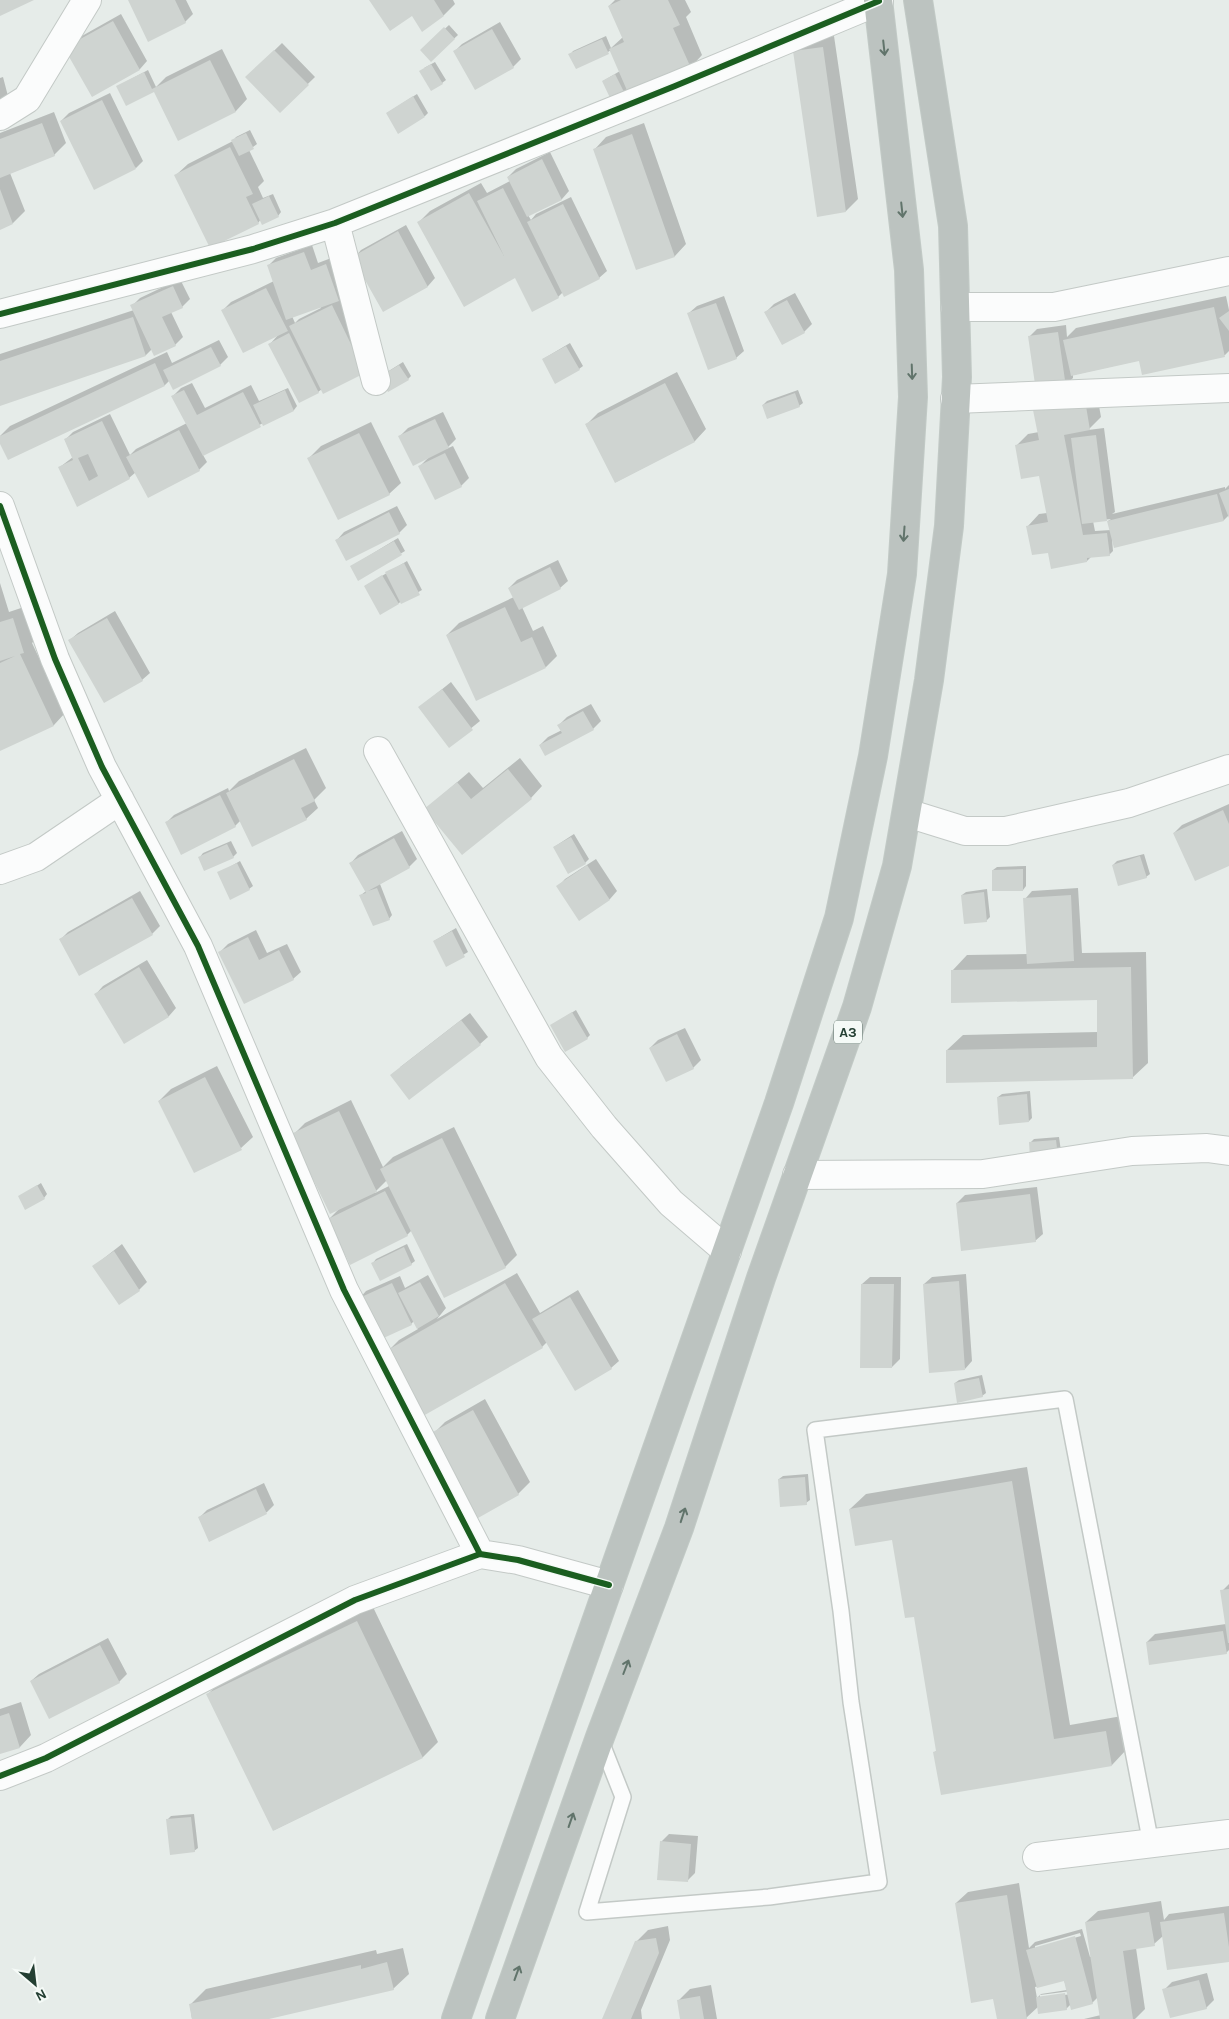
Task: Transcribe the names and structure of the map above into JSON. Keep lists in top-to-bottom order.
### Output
{
  "streets": {
    "highway": ["A3"]
  },
  "north": "bottom right"
}
